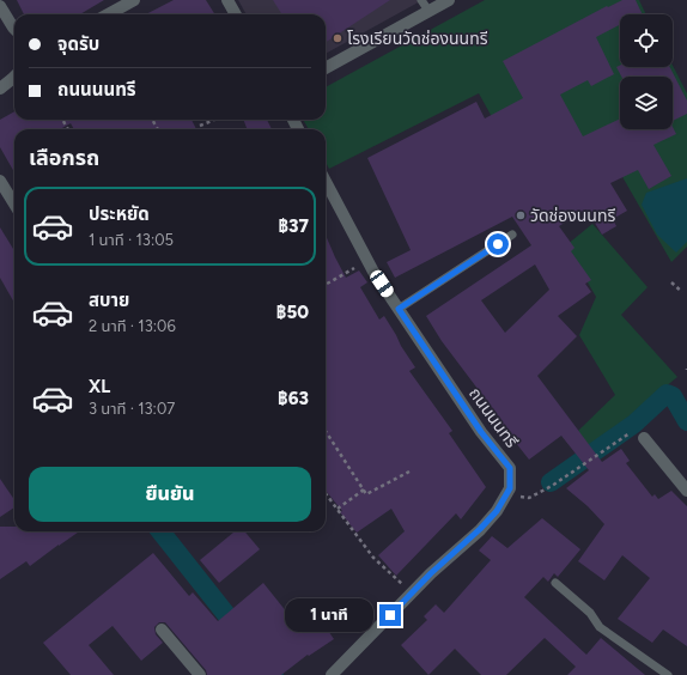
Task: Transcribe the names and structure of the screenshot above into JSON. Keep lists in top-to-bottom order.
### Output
{
  "streets": {
    "street": ["ถนนนนทรี"]
  },
  "places": ["โรงเรียนวัดช่องนนทรี", "วัดช่องนนทรี"],
  "page": {
    "banner": ["จุดรับ", "ถนนนนทรี"],
    "heading": "เลือกรถ",
    "list": [
      {
        "name": "ประหยัด",
        "note": "1 นาที · 13:05",
        "value": "฿37"
      },
      {
        "name": "สบาย",
        "note": "2 นาที · 13:06",
        "value": "฿50"
      },
      {
        "name": "XL",
        "note": "3 นาที · 13:07",
        "value": "฿63"
      }
    ],
    "buttons": "ยืนยัน",
    "bubble": "1 นาที"
  }
}
